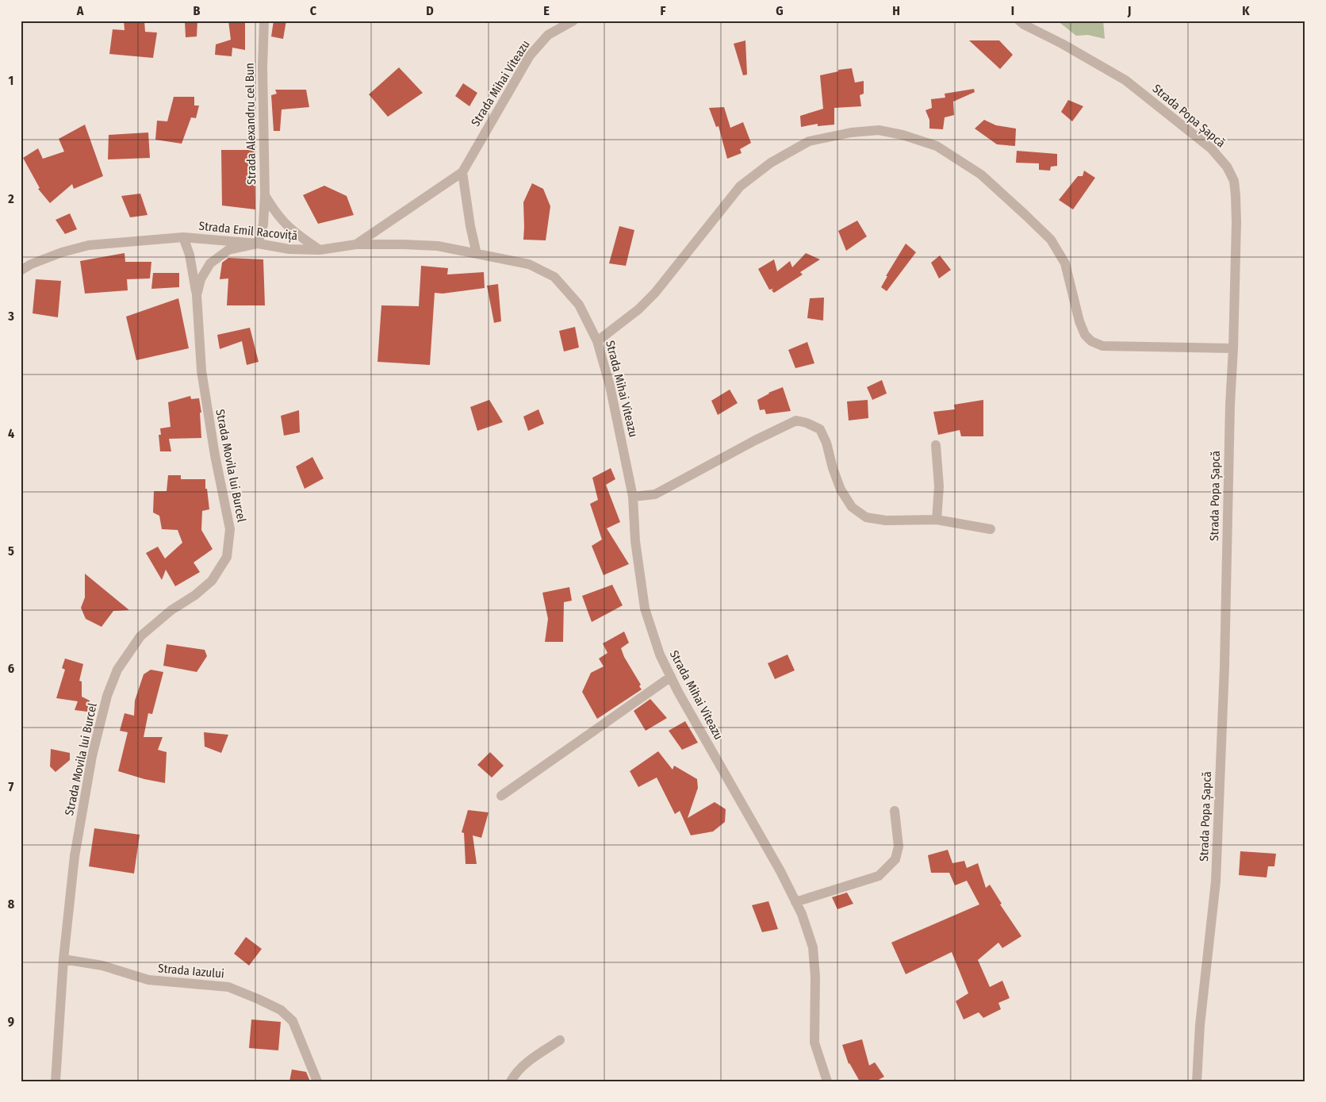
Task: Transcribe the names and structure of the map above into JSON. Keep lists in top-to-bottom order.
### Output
{
  "streets": {
    "street": [
      "Strada Mihai Viteazu",
      "Strada Popa Șapcă",
      "Strada Alexandru cel Bun",
      "Strada Emil Racoviță",
      "Strada Movila lui Burcel",
      "Strada Iazului"
    ]
  },
  "crossings": [
    ["Strada Mihai Viteazu", "Strada Emil Racoviță"],
    ["Strada Alexandru cel Bun", "Strada Emil Racoviță"],
    ["Strada Emil Racoviță", "Strada Movila lui Burcel"],
    ["Strada Movila lui Burcel", "Strada Iazului"]
  ],
  "grid": {
    "columns": [
      "A",
      "B",
      "C",
      "D",
      "E",
      "F",
      "G",
      "H",
      "I",
      "J",
      "K"
    ],
    "rows": [
      "1",
      "2",
      "3",
      "4",
      "5",
      "6",
      "7",
      "8",
      "9"
    ]
  }
}
